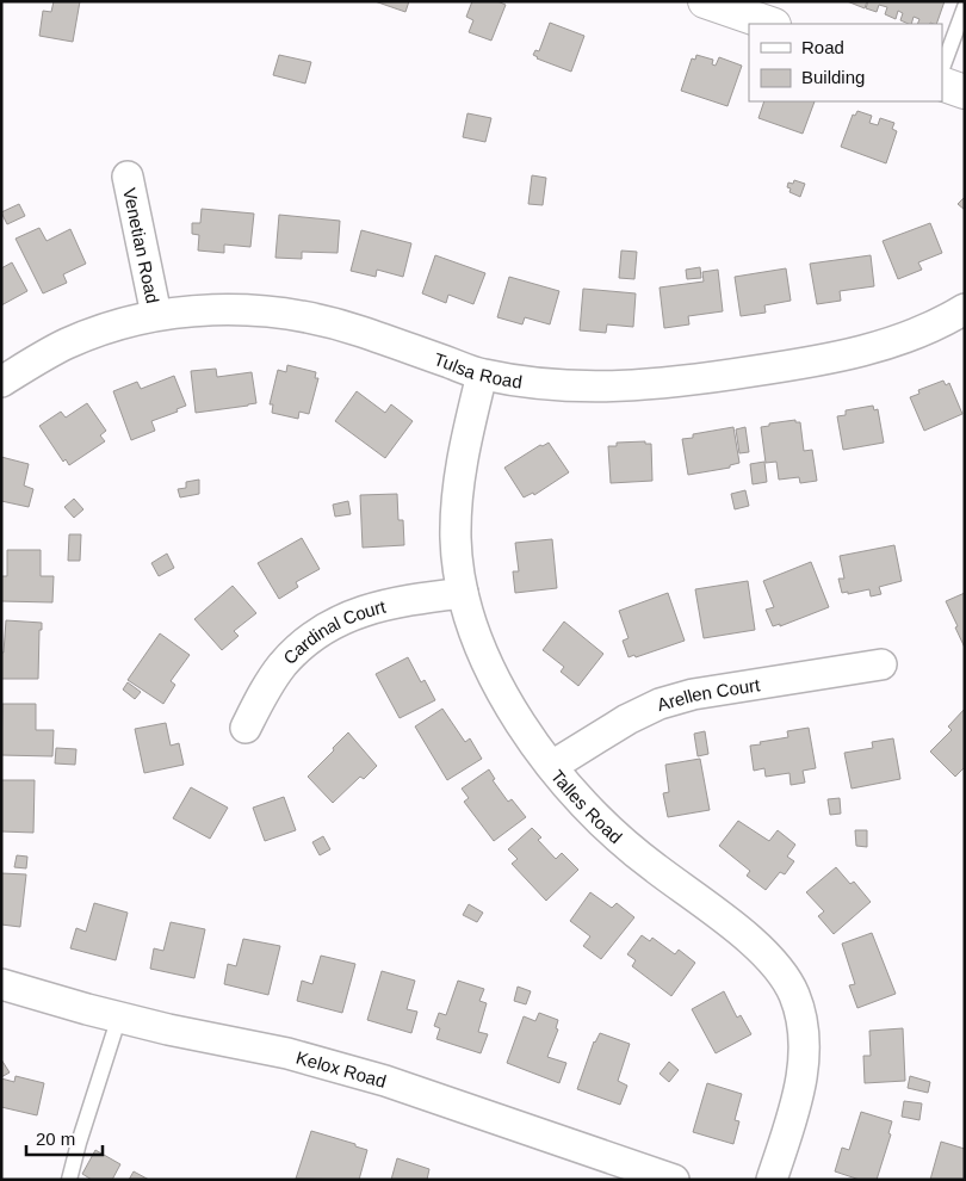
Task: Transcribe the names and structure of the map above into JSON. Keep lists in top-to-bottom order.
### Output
{
  "streets": {
    "street": [
      "Venetian Road",
      "Tulsa Road",
      "Cardinal Court",
      "Arellen Court",
      "Talles Road",
      "Kelox Road"
    ]
  },
  "crossings": [
    ["Venetian Road", "Tulsa Road"],
    ["Tulsa Road", "Talles Road"],
    ["Cardinal Court", "Talles Road"],
    ["Arellen Court", "Talles Road"]
  ],
  "legend": ["Road", "Building"],
  "scale_bar": "20 m"
}
